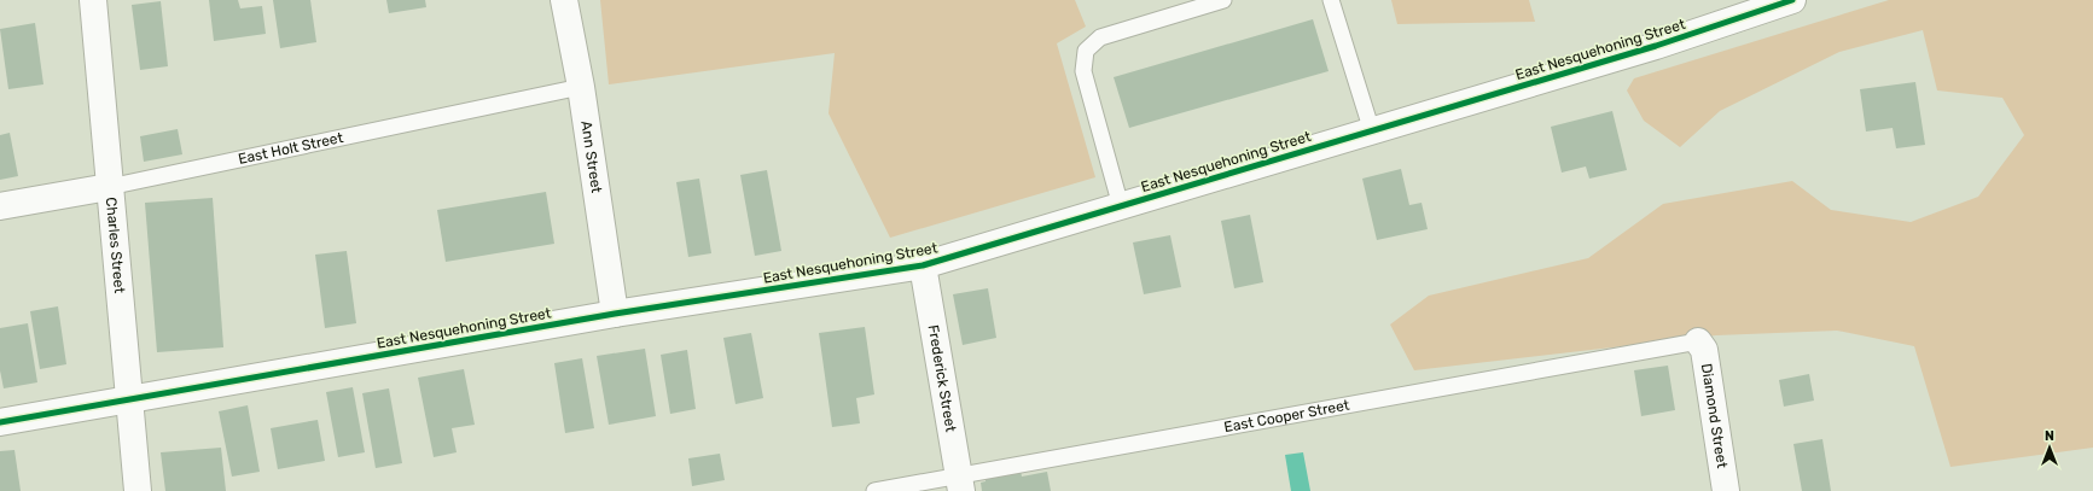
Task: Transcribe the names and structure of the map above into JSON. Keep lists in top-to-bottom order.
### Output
{
  "streets": {
    "street": [
      "East Nesquehoning Street",
      "East Holt Street",
      "Ann Street",
      "Charles Street",
      "Frederick Street",
      "Diamond Street"
    ],
    "lane": ["East Cooper Street"]
  },
  "crossings": [
    ["East Nesquehoning Street", "Ann Street"],
    ["East Nesquehoning Street", "Charles Street"],
    ["East Nesquehoning Street", "Frederick Street"],
    ["East Holt Street", "Ann Street"],
    ["East Holt Street", "Charles Street"],
    ["Frederick Street", "East Cooper Street"],
    ["Diamond Street", "East Cooper Street"]
  ],
  "north": "top"
}
